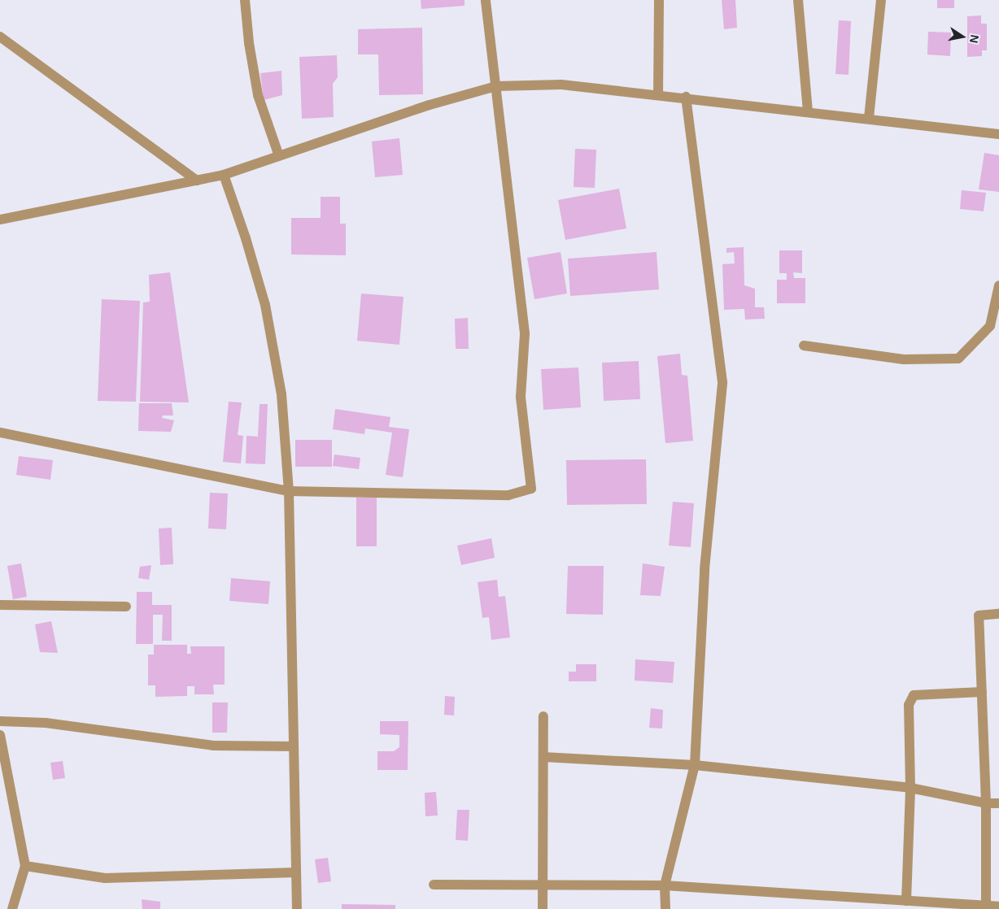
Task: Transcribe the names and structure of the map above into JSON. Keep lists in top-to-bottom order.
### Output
{
  "north": "right"
}
